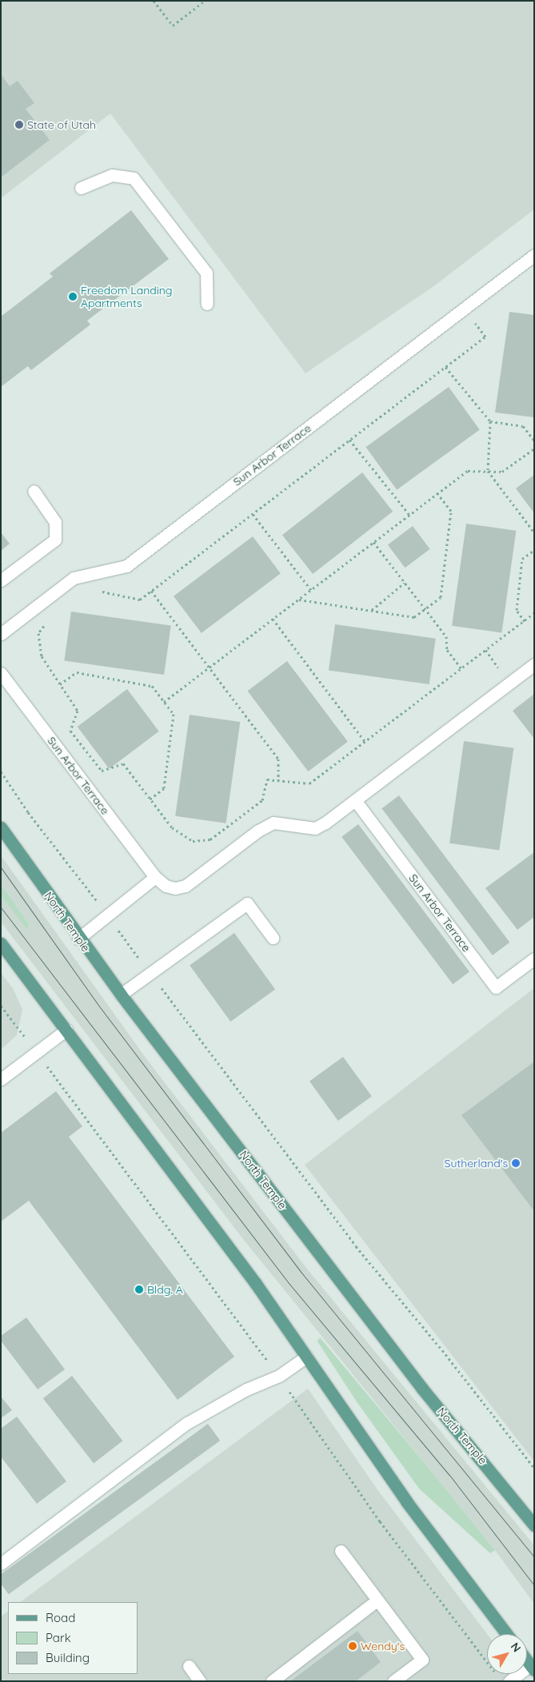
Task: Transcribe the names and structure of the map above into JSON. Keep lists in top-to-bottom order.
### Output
{
  "streets": {
    "main road": ["North Temple"],
    "street": ["Sun Arbor Terrace"]
  },
  "places": [
    "State of Utah",
    "Freedom Landing Apartments",
    "Sutherland's",
    "Bldg. A",
    "Wendy's"
  ],
  "legend": ["Road", "Park", "Building"],
  "north": "top right"
}
